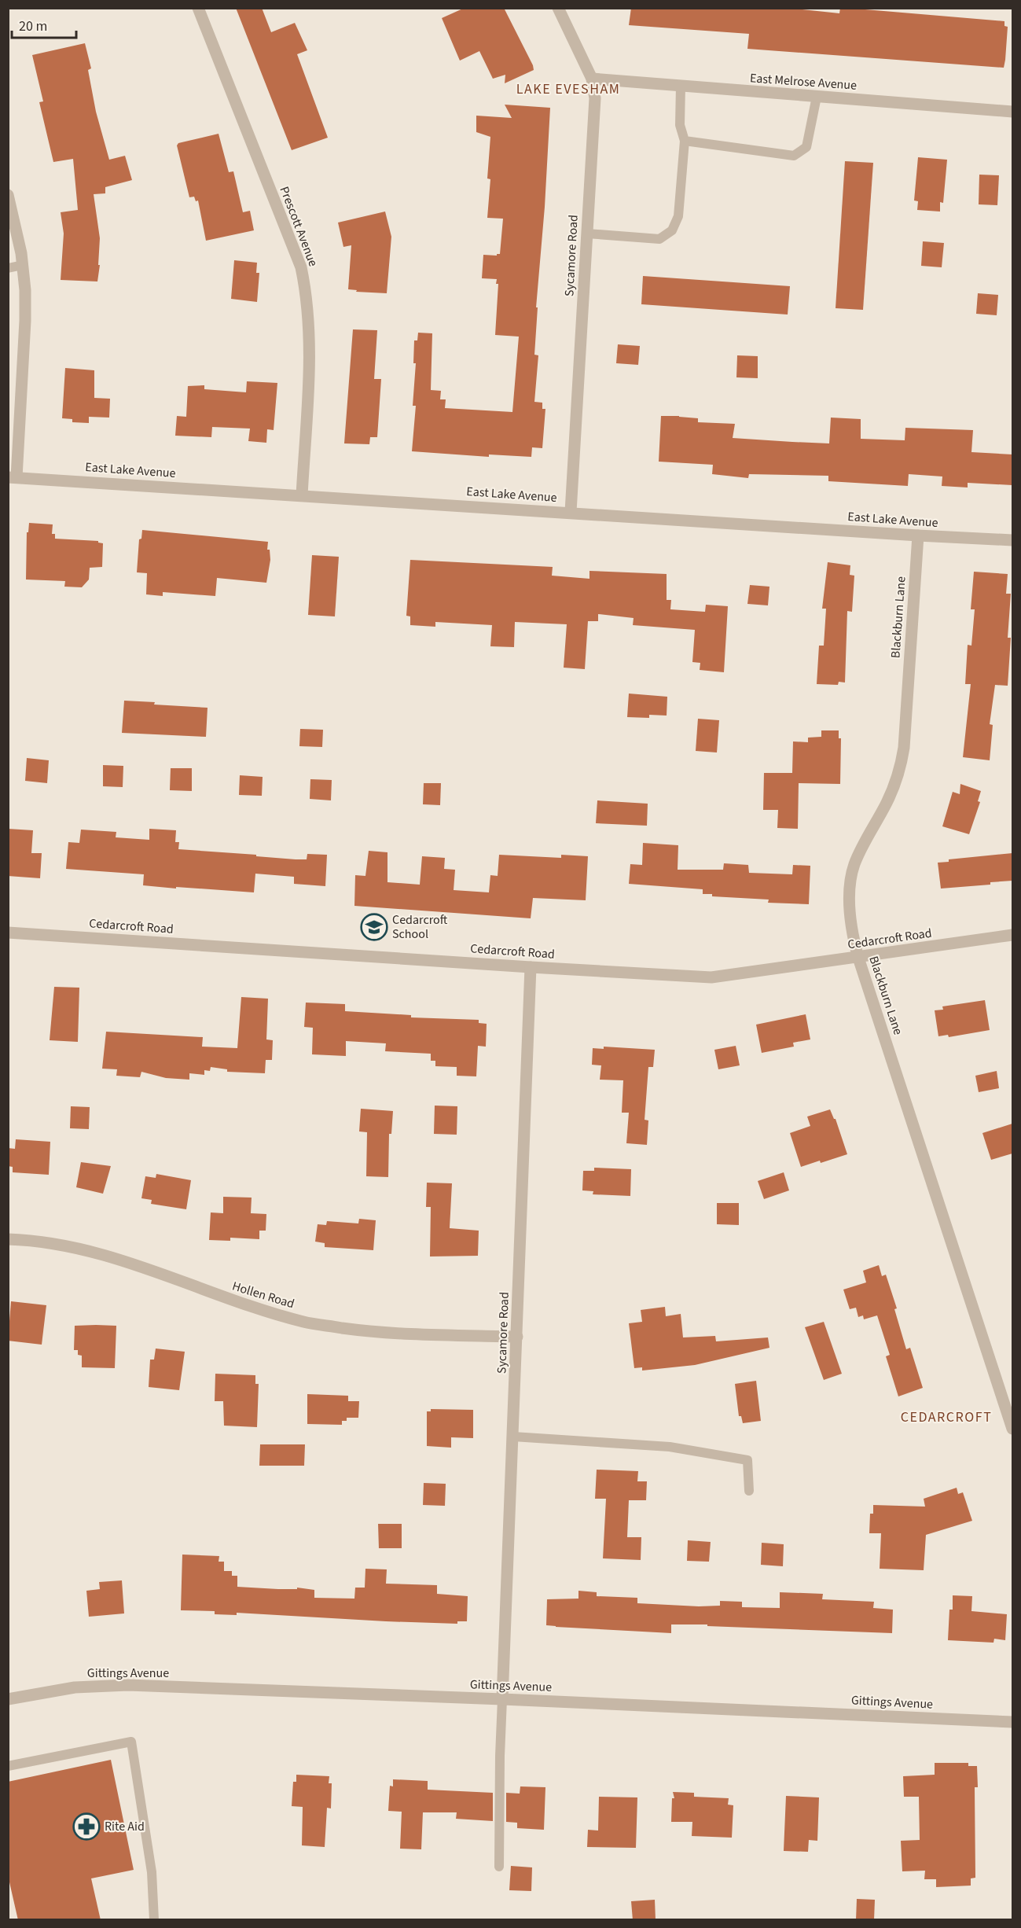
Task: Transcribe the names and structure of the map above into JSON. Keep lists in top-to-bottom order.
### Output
{
  "streets": {
    "street": [
      "East Melrose Avenue",
      "Prescott Avenue",
      "Sycamore Road",
      "East Lake Avenue",
      "Blackburn Lane",
      "Cedarcroft Road",
      "Hollen Road",
      "Gittings Avenue"
    ]
  },
  "crossings": [
    ["East Melrose Avenue", "Sycamore Road"],
    ["Prescott Avenue", "East Lake Avenue"],
    ["Sycamore Road", "East Lake Avenue"],
    ["Sycamore Road", "Cedarcroft Road"],
    ["Sycamore Road", "Hollen Road"],
    ["Sycamore Road", "Gittings Avenue"],
    ["East Lake Avenue", "Blackburn Lane"],
    ["Blackburn Lane", "Cedarcroft Road"]
  ],
  "districts": ["LAKE EVESHAM", "CEDARCROFT"],
  "places": {
    "school or university": ["Cedarcroft School"],
    "pharmacy": ["Rite Aid"]
  },
  "scale_bar": "20 m"
}
